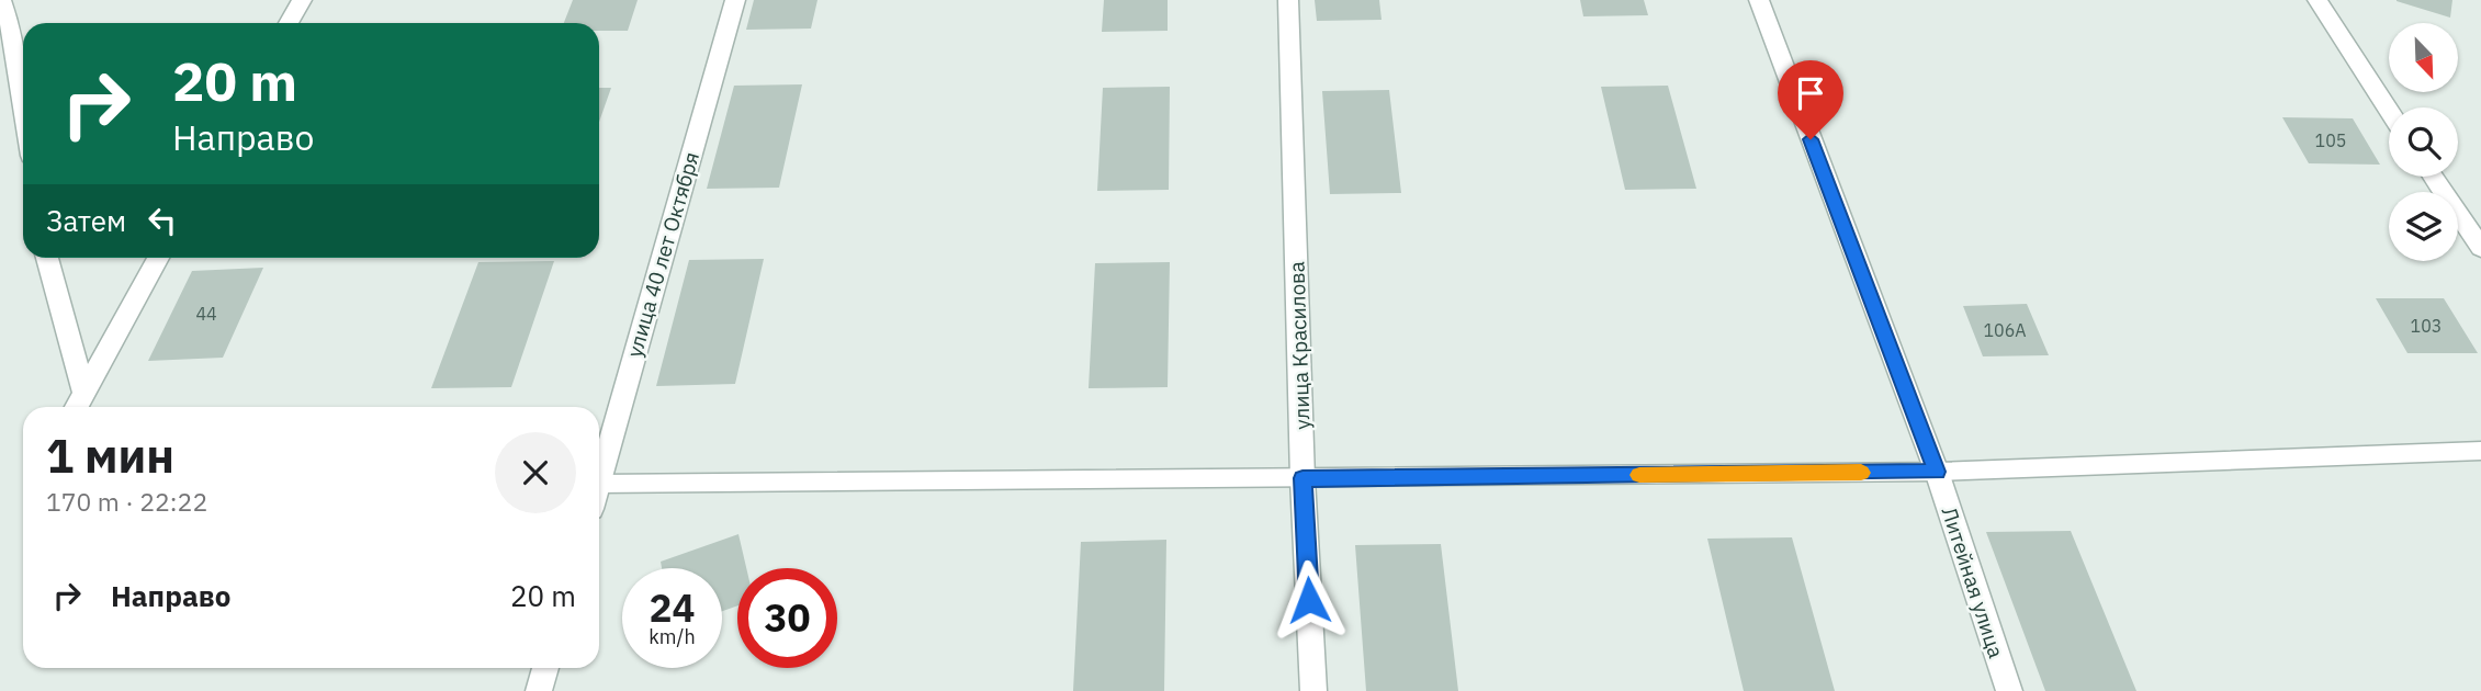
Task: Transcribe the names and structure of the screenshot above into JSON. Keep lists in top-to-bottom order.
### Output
{
  "streets": {
    "street": ["улица 40 лет Октября", "улица Красилова", "Литейная улица"]
  },
  "house_numbers": [
    "105",
    "44",
    "103",
    "106А"
  ],
  "north": "bottom right",
  "page": {
    "turn": ["20 m", "Направо"],
    "then": "Затем",
    "heading": ["1 мин", "170 m · 22:22"],
    "list": [
      {
        "name": "Направо",
        "value": "20 m"
      }
    ],
    "speed": "24 km/h",
    "limit": "30"
  }
}
